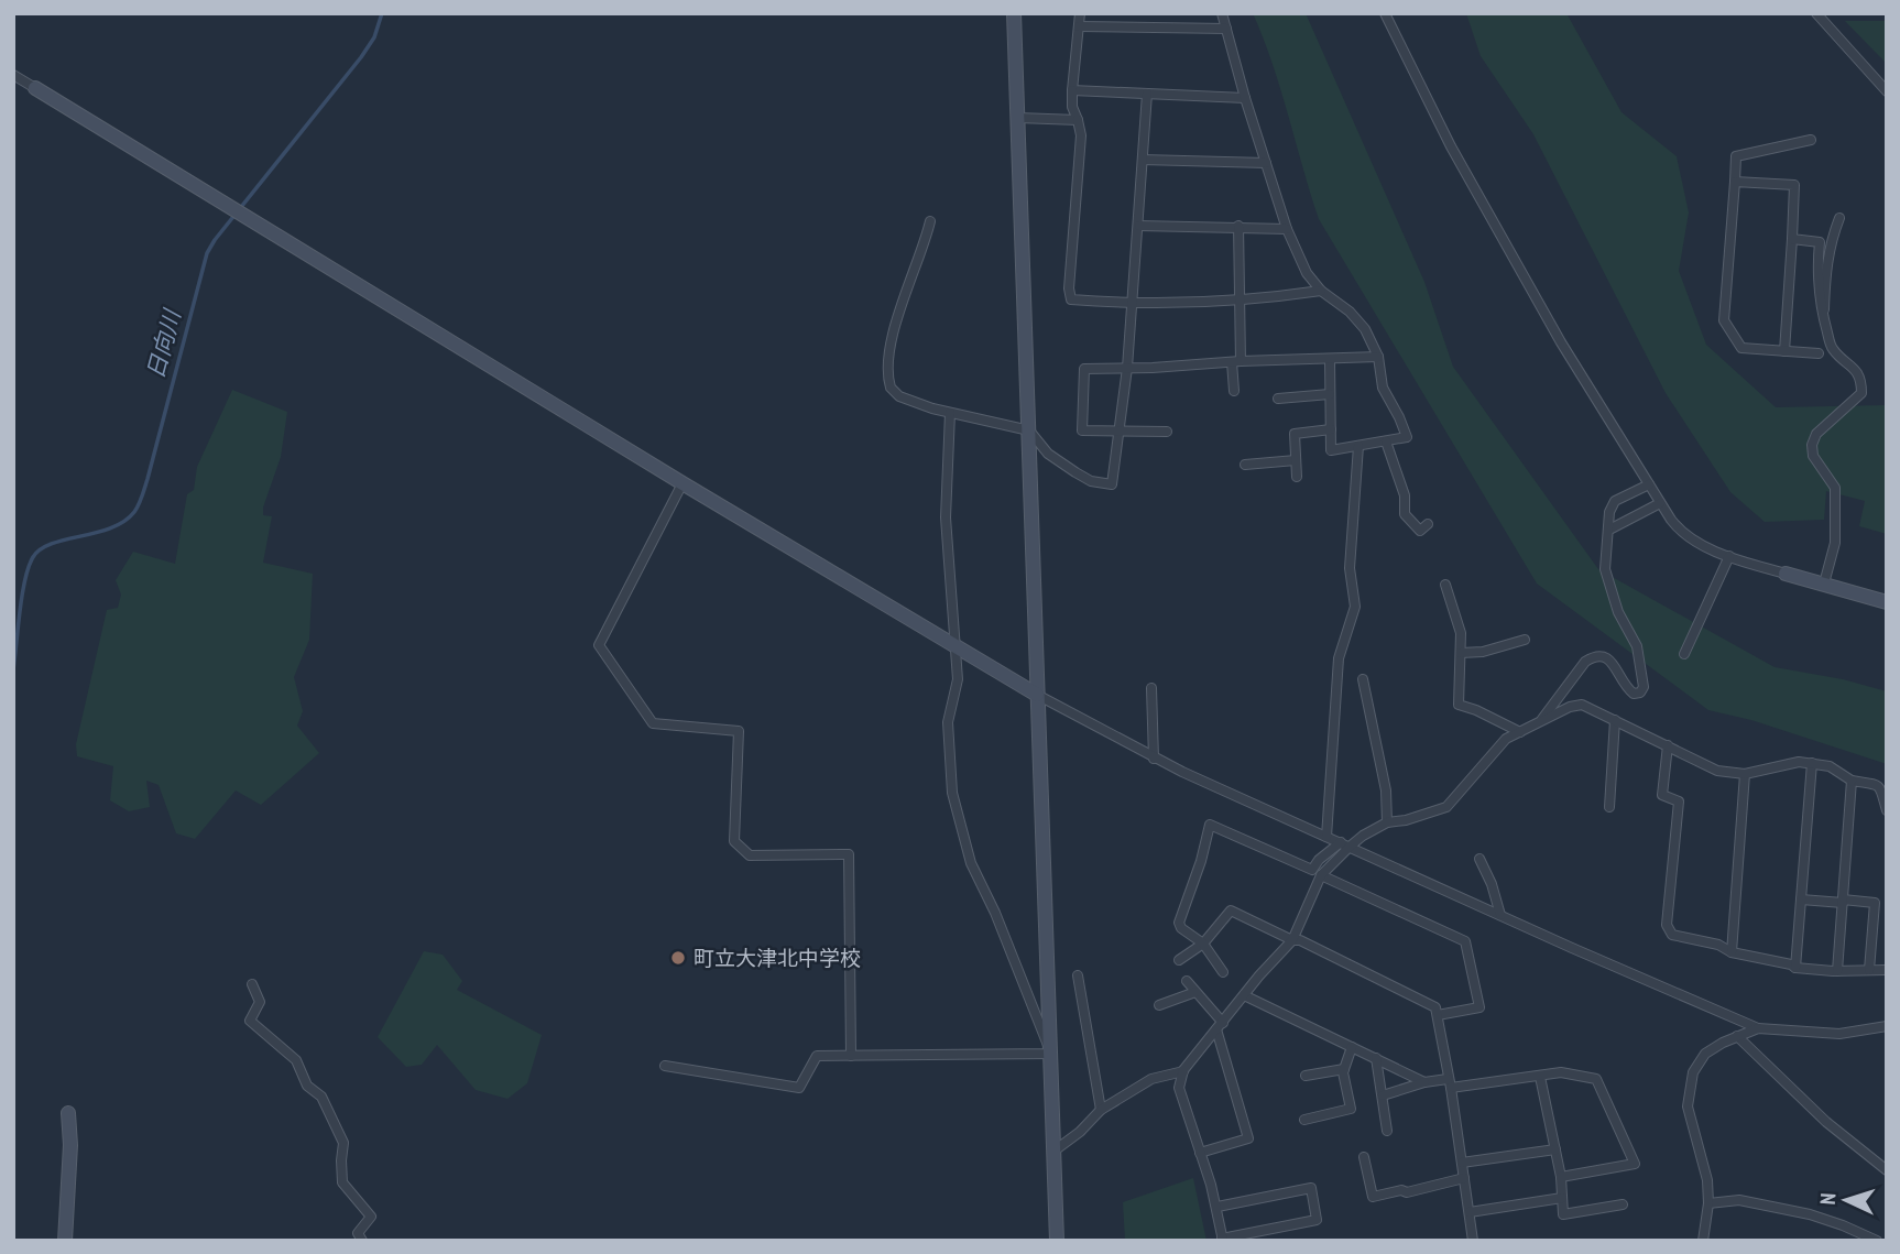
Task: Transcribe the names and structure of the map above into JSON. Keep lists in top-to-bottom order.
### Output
{
  "water": ["日向川"],
  "places": ["町立大津北中学校"],
  "north": "left"
}
